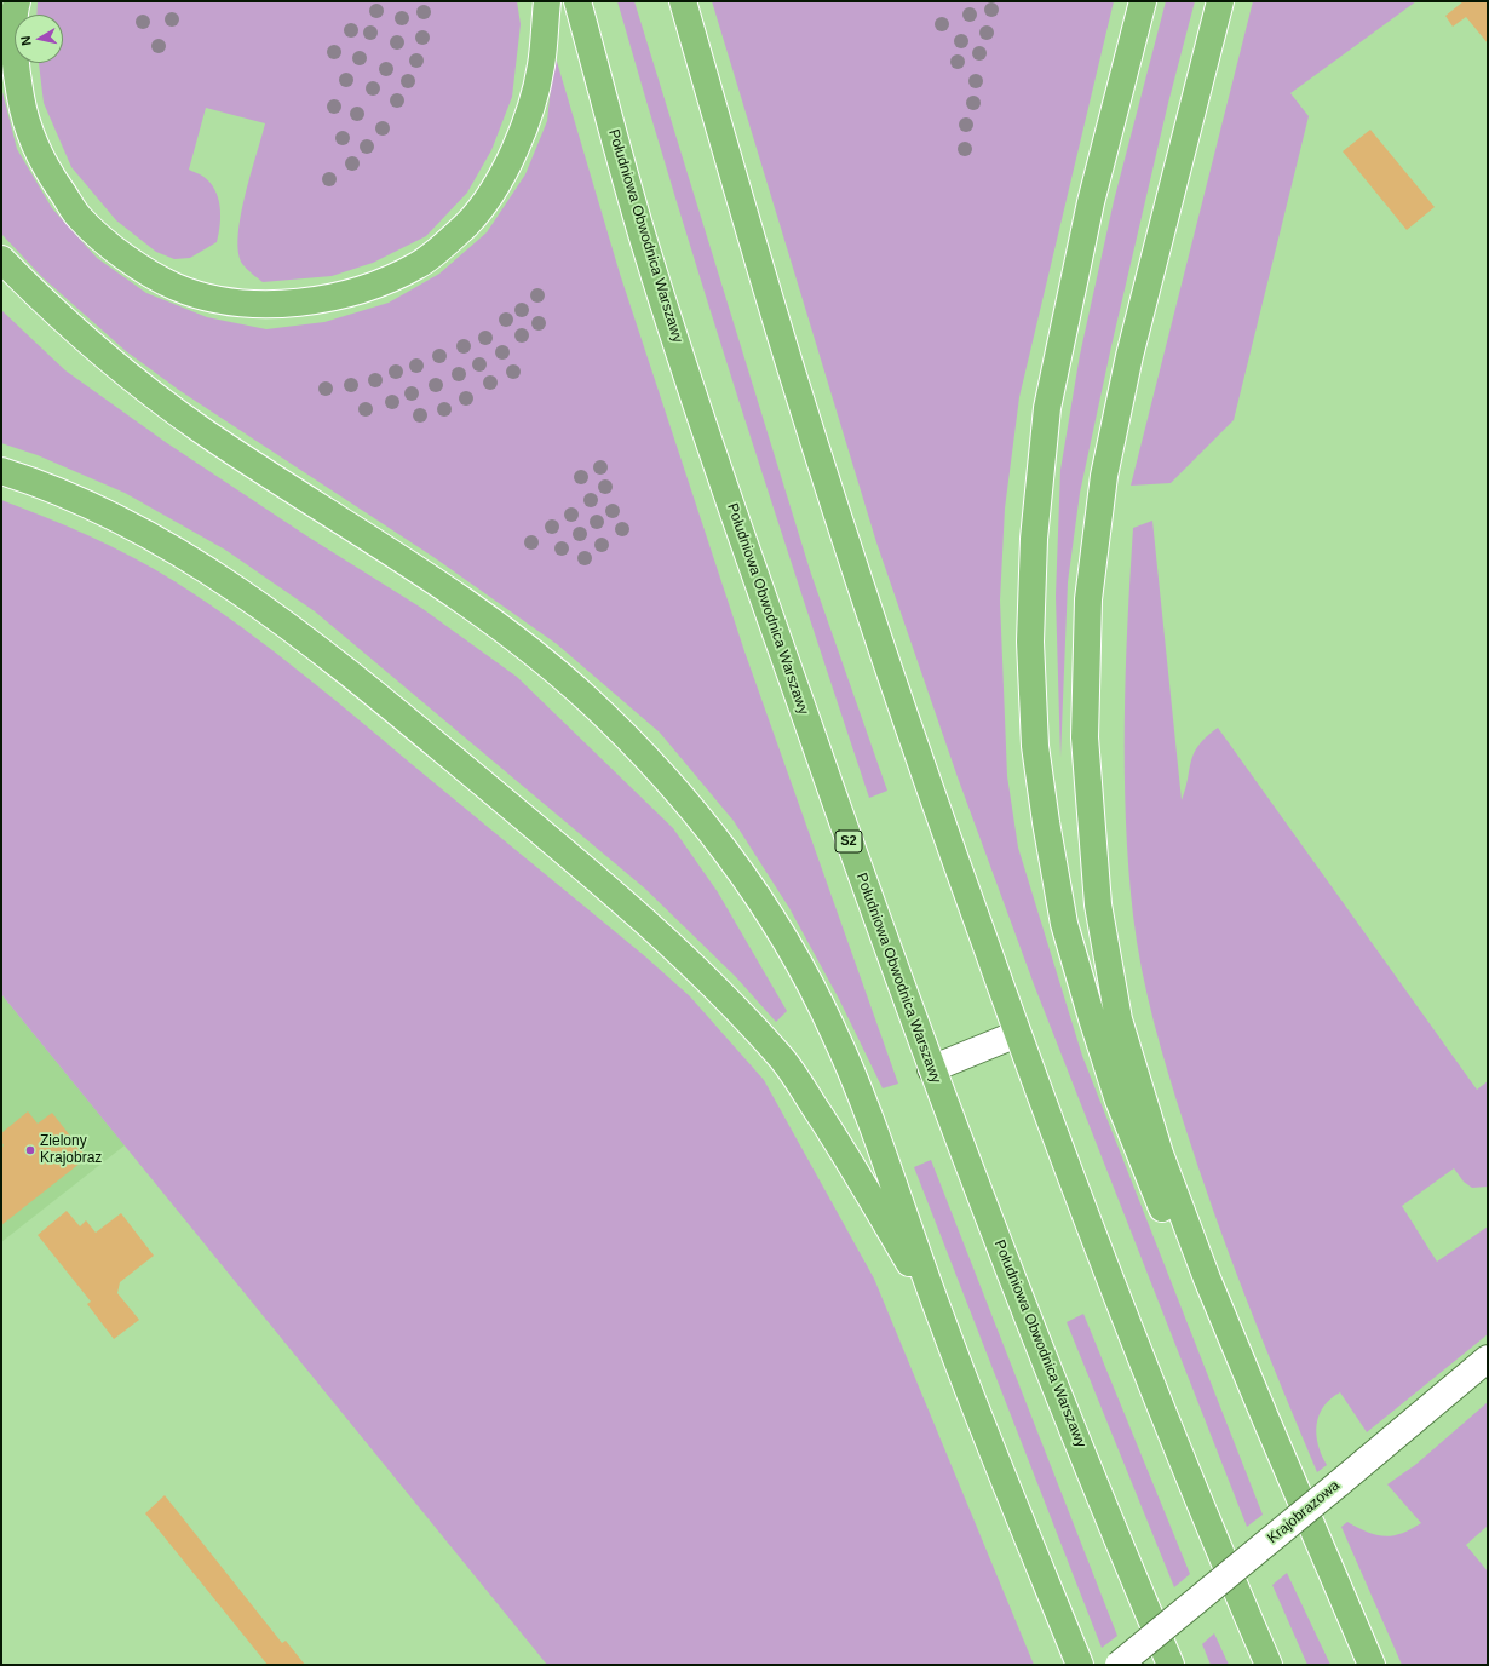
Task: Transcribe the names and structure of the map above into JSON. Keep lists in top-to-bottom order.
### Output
{
  "streets": {
    "highway": ["Południowa Obwodnica Warszawy", "S2"],
    "street": ["Krajobrazowa"]
  },
  "places": ["Zielony Krajobraz"],
  "north": "left"
}
